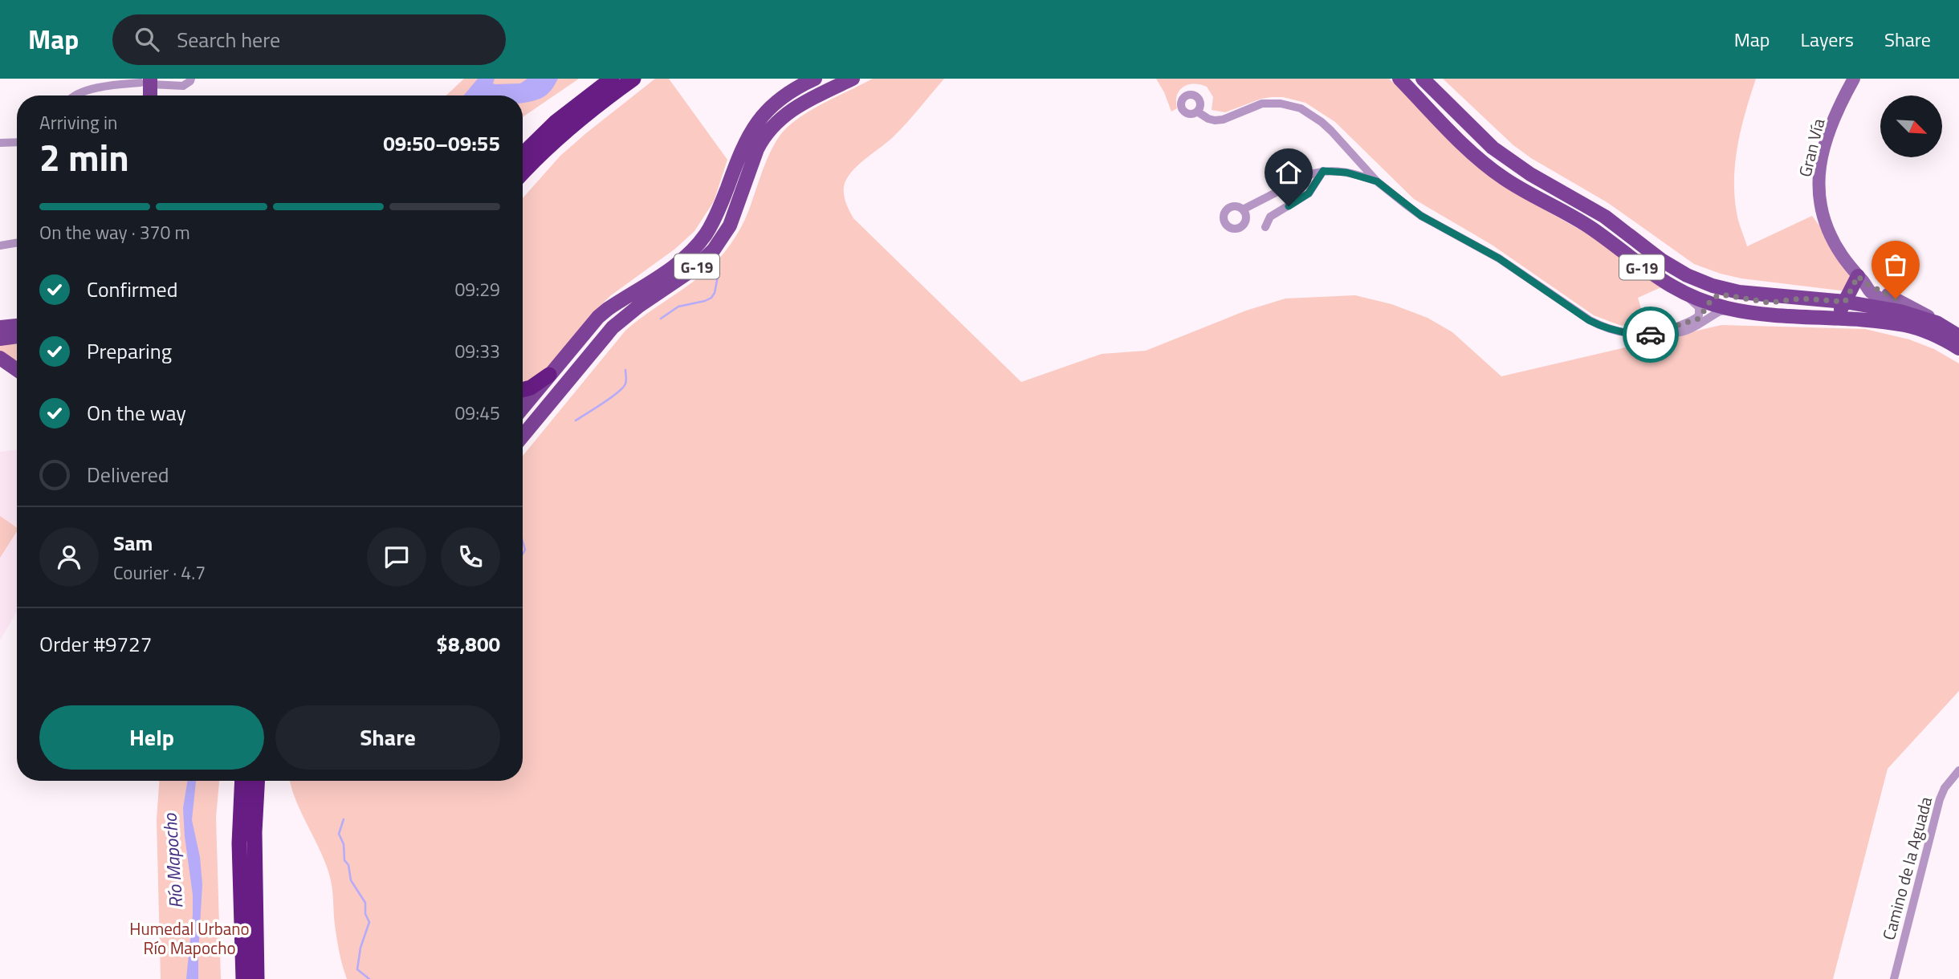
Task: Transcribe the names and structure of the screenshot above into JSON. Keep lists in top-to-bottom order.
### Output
{
  "streets": {
    "main road": ["Gran Vía", "G-19"],
    "street": ["Camino de la Aguada"]
  },
  "crossings": [
    ["Gran Vía", "G-19"]
  ],
  "water": ["Río Mapocho"],
  "parks": ["Humedal Urbano Río Mapocho"],
  "north": "bottom right",
  "page": {
    "header": "Map",
    "search": "Search here",
    "nav": ["Map", "Layers", "Share"],
    "heading": ["2 min", "Arriving in", "09:50–09:55"],
    "panel": [
      "Sam",
      "Courier · 4.7",
      "Order #9727",
      "$8,800"
    ],
    "bar": "On the way · 370 m",
    "list": [
      ["Confirmed", "09:29"],
      ["Preparing", "09:33"],
      ["On the way", "09:45"],
      "Delivered"
    ],
    "buttons": ["Help", "Share"]
  }
}
